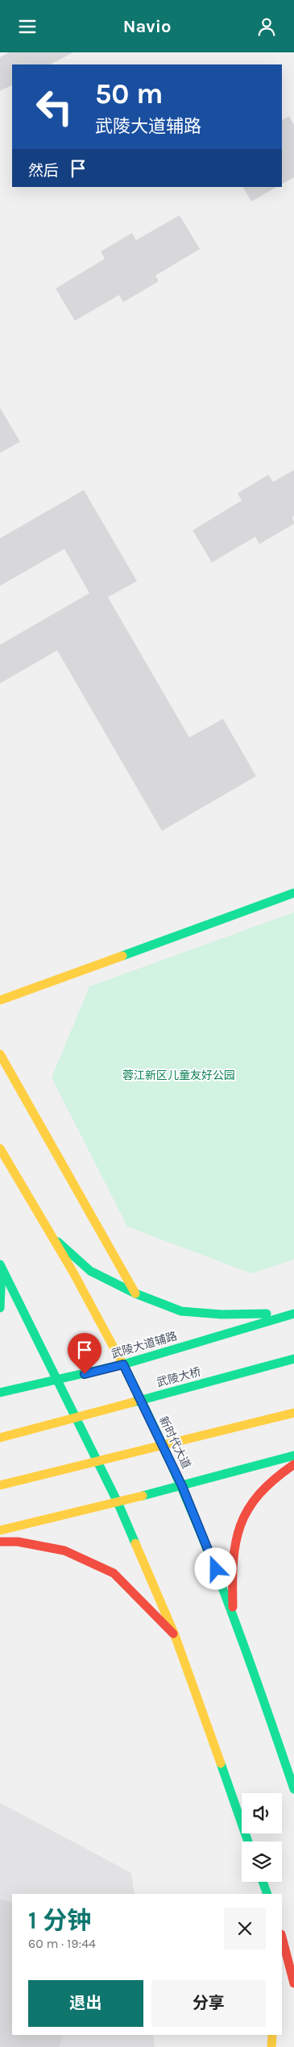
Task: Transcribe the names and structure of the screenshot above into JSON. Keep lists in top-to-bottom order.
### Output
{
  "streets": {
    "main road": ["武陵大道辅路", "武陵大桥", "新时代大道"]
  },
  "crossings": [
    ["武陵大道辅路", "新时代大道"]
  ],
  "parks": ["蓉江新区儿童友好公园"],
  "page": {
    "header": "Navio",
    "turn": ["50 m", "武陵大道辅路"],
    "then": "然后",
    "heading": ["1 分钟", "60 m · 19:44"],
    "buttons": ["退出", "分享"]
  }
}
